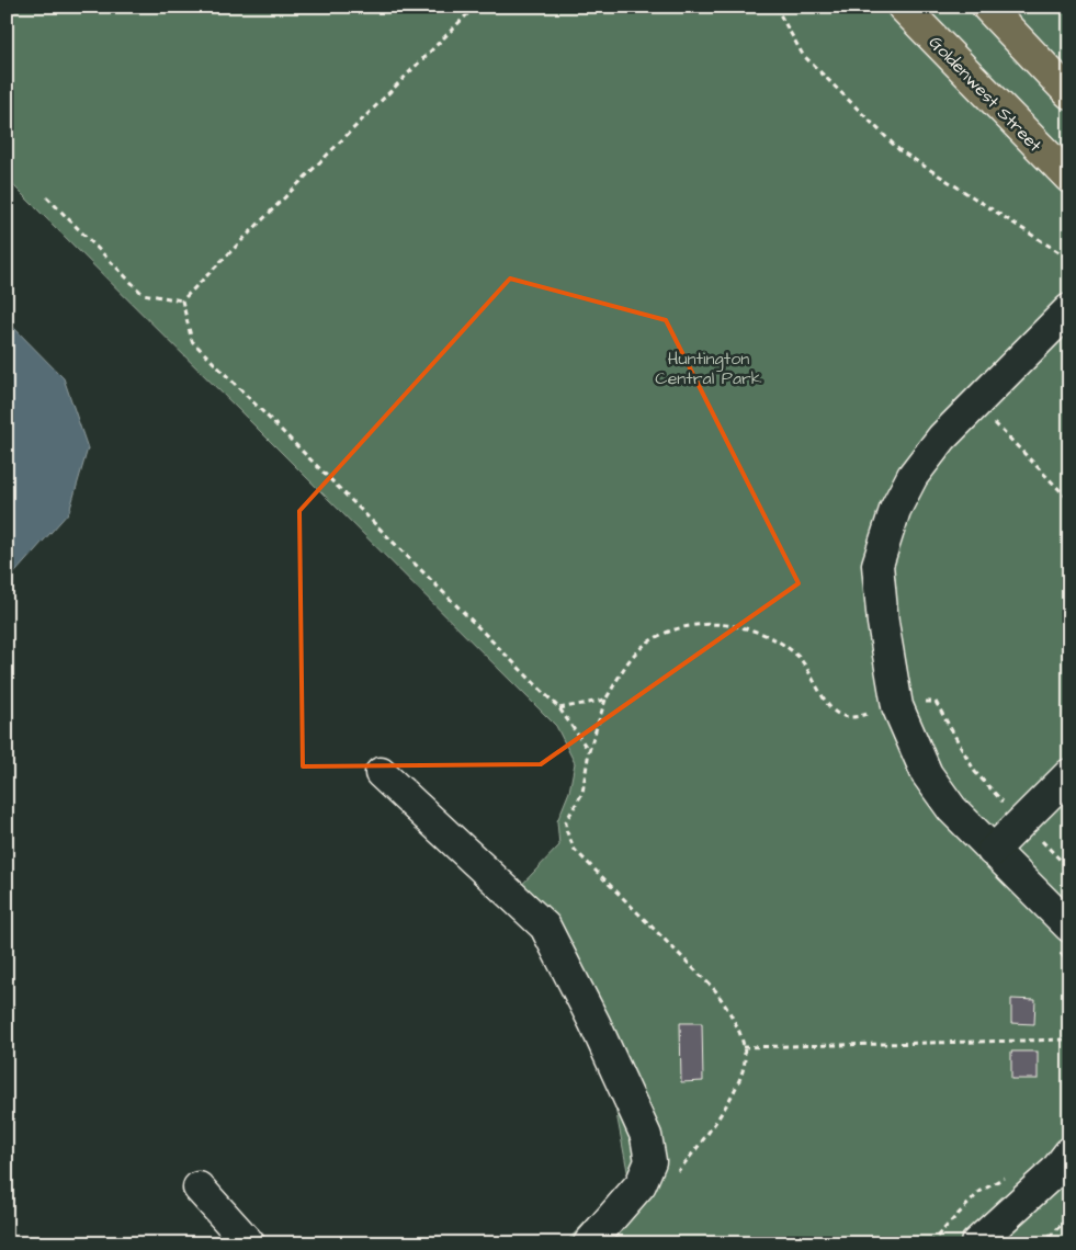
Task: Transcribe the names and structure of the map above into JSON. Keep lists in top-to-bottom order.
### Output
{
  "streets": {
    "main road": ["Goldenwest Street"]
  },
  "parks": ["Huntington Central Park"]
}
